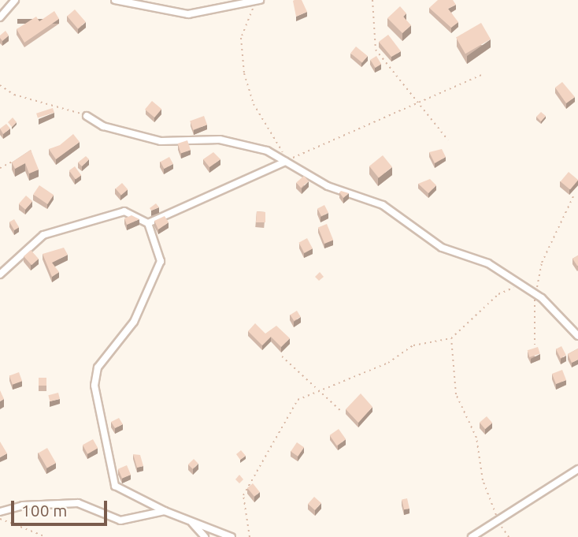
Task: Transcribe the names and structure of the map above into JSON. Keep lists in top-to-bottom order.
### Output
{
  "scale_bar": "100 m"
}
